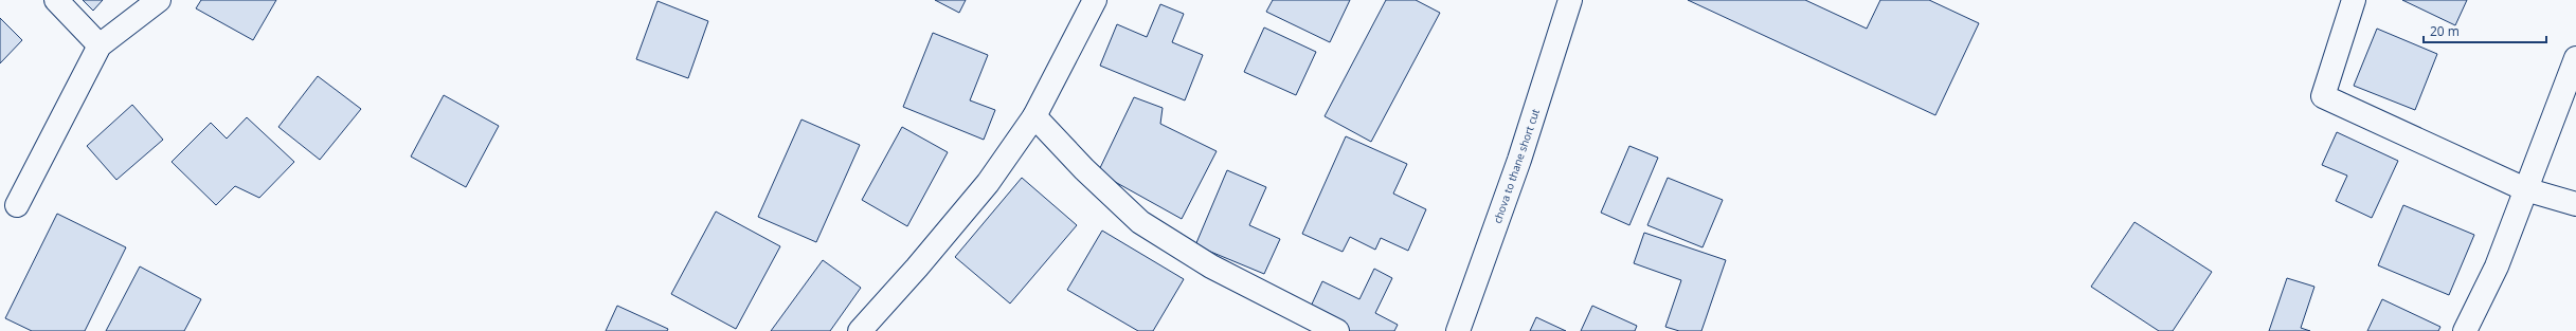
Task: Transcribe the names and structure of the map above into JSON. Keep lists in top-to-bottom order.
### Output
{
  "streets": {
    "street": ["chova to thane short cut"]
  },
  "scale_bar": "20 m"
}
